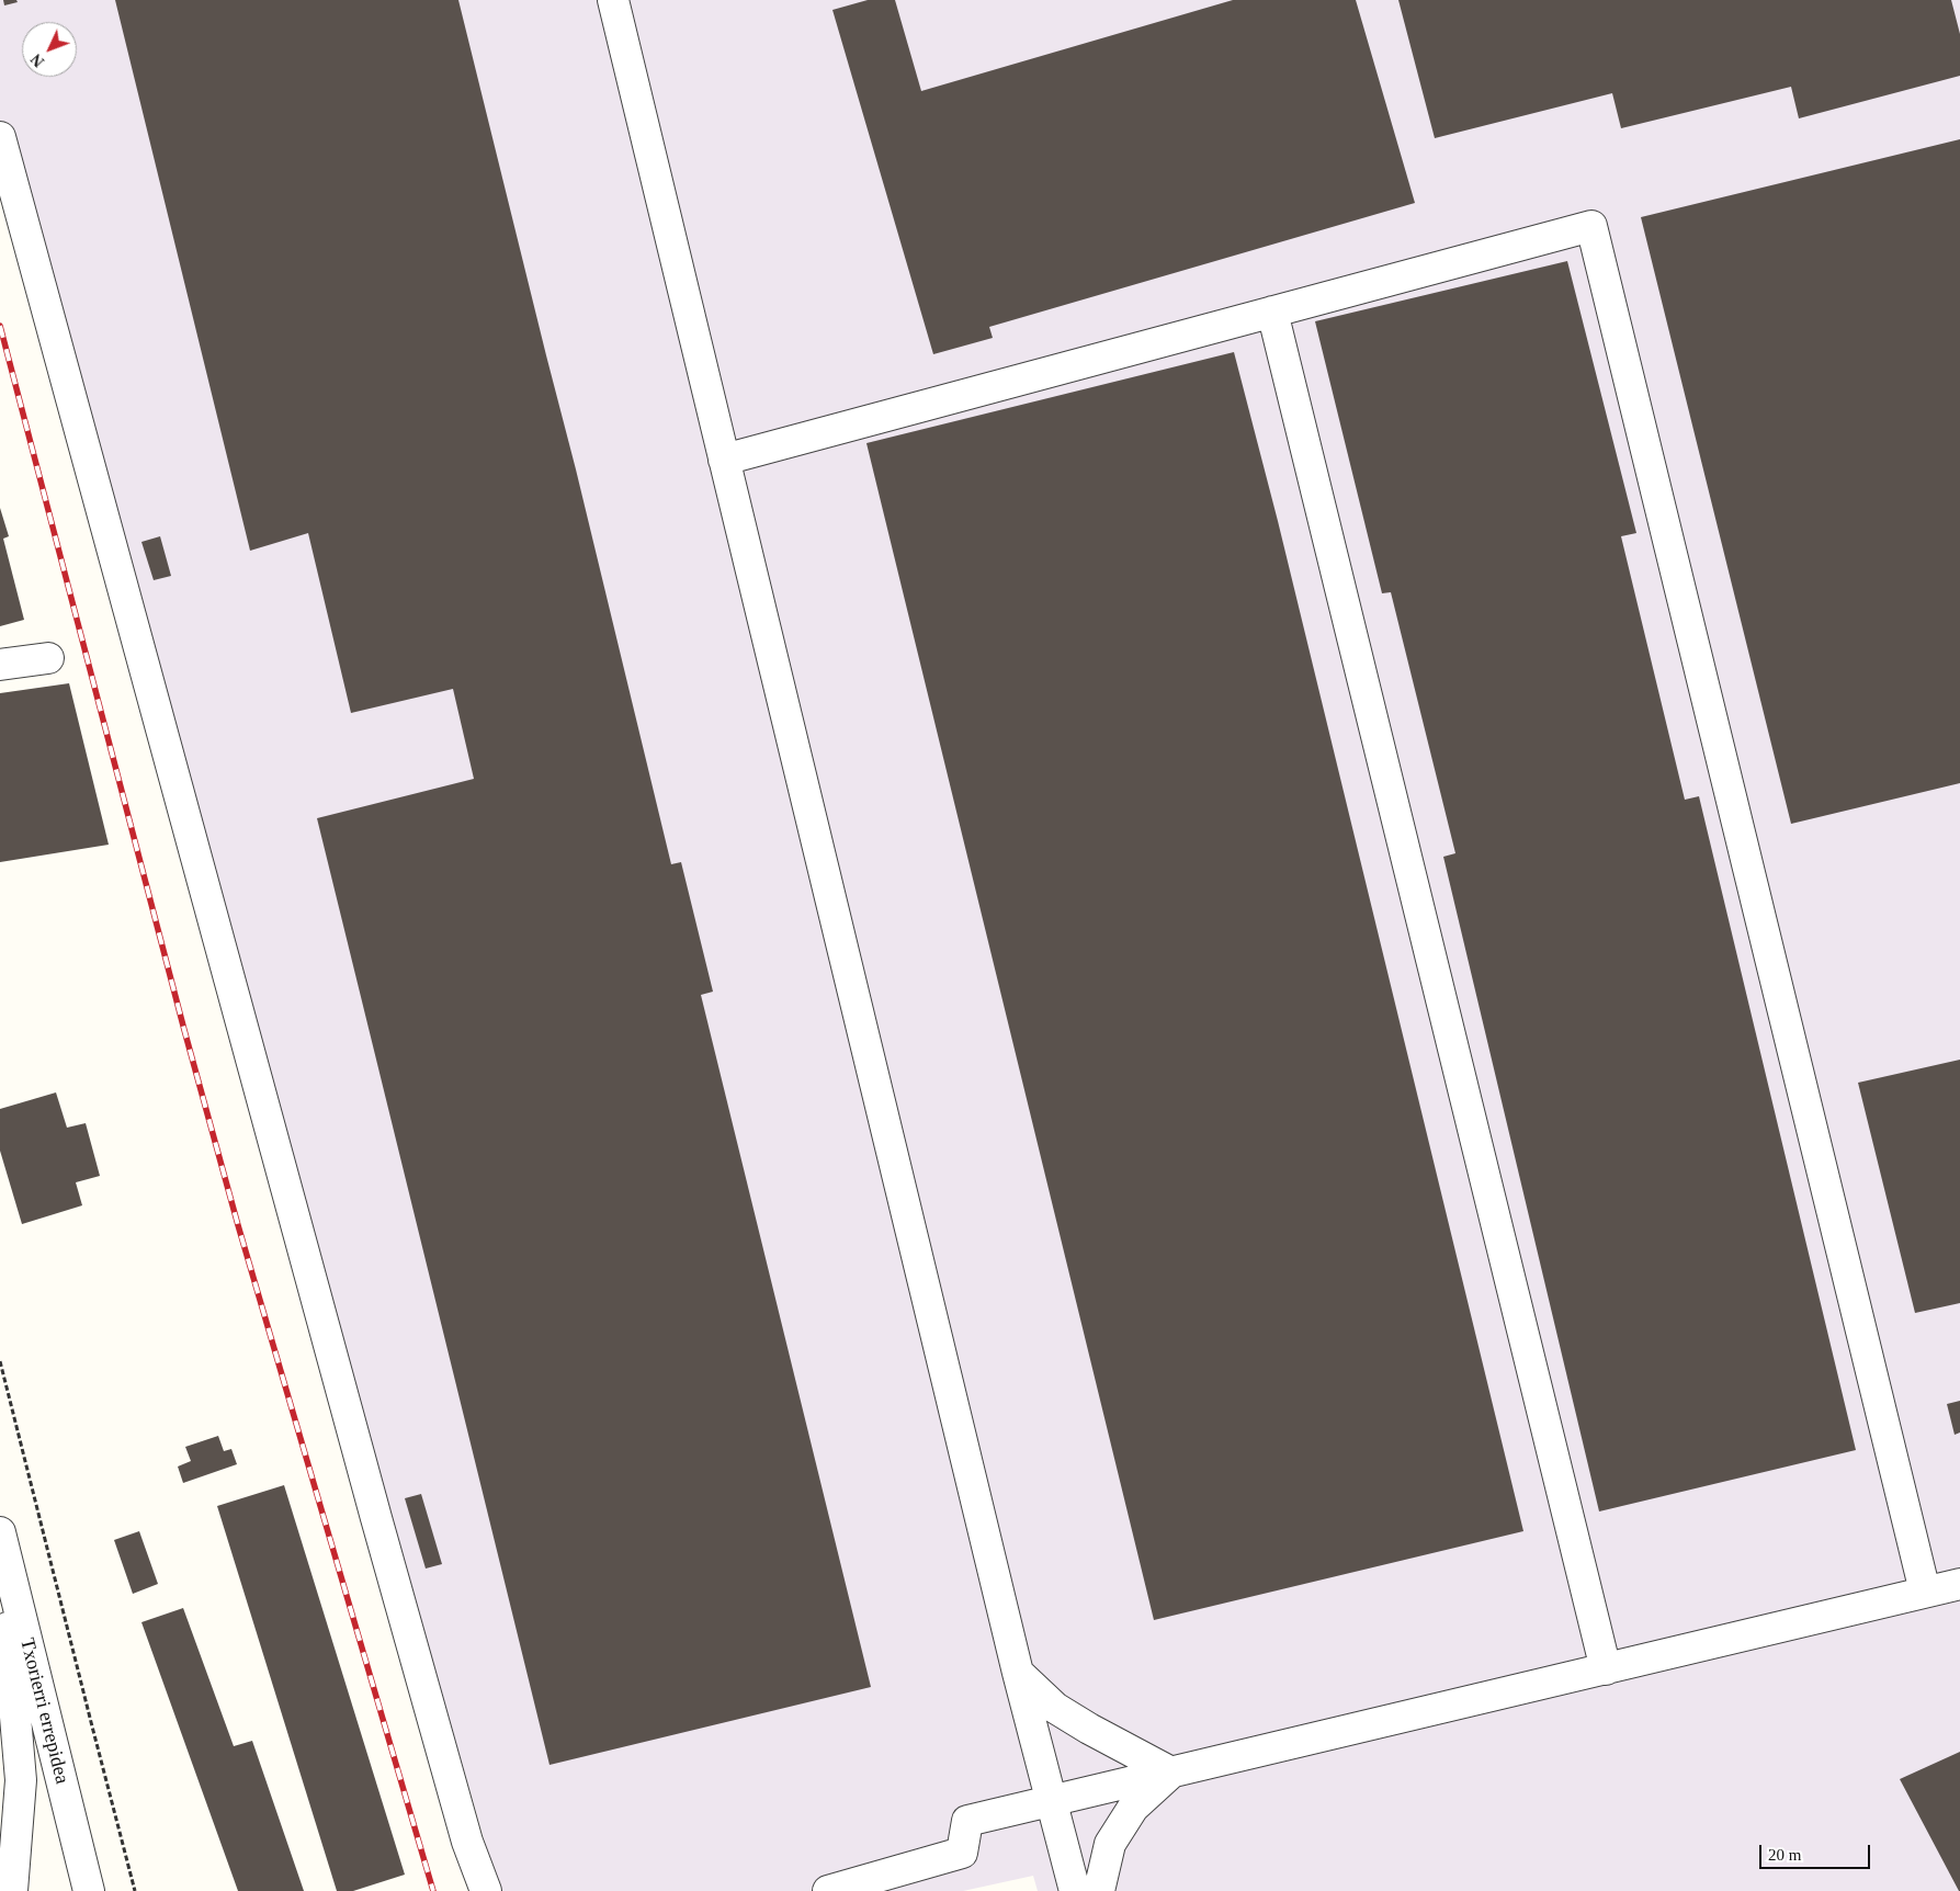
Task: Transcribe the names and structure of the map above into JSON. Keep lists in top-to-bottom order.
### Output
{
  "streets": {
    "street": ["Txorierri errepidea"]
  },
  "scale_bar": "20 m",
  "north": "bottom left"
}
